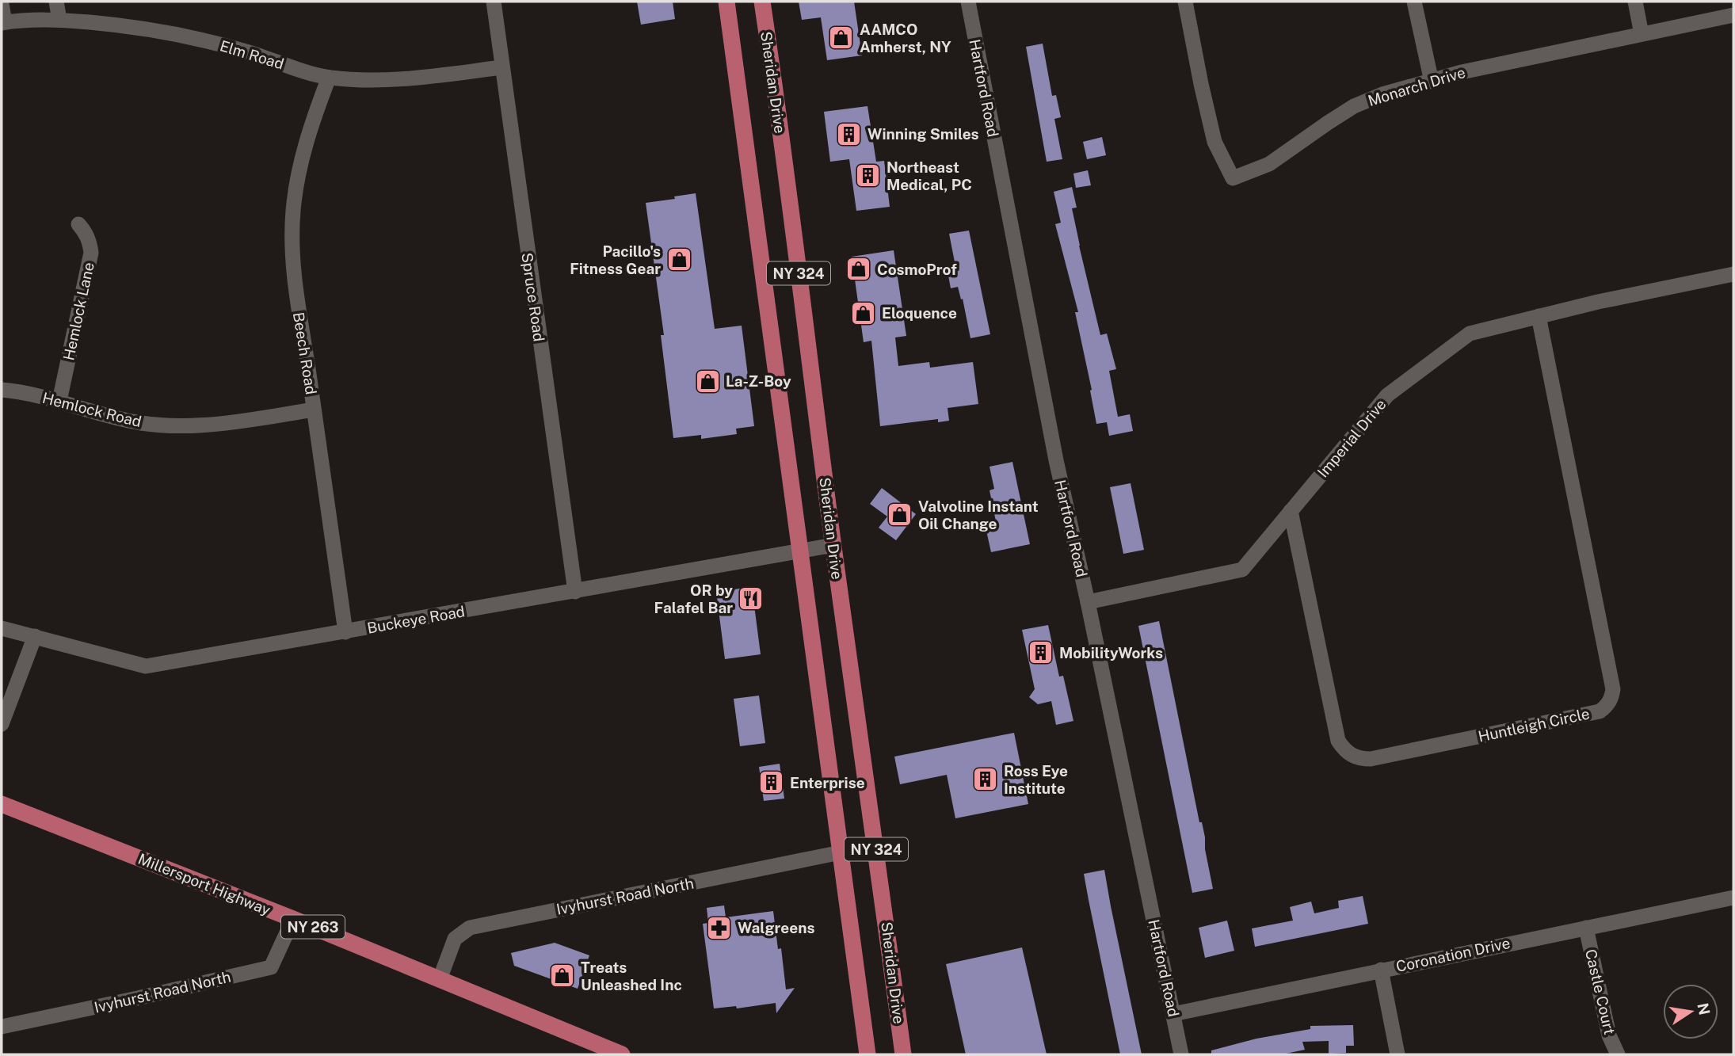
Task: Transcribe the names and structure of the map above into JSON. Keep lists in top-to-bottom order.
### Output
{
  "streets": {
    "main road": [
      "Sheridan Drive",
      "NY 324",
      "Millersport Highway",
      "NY 263"
    ],
    "street": [
      "Elm Road",
      "Monarch Drive",
      "Hartford Road",
      "Spruce Road",
      "Hemlock Lane",
      "Beech Road",
      "Hemlock Road",
      "Imperial Drive",
      "Buckeye Road",
      "Huntleigh Circle",
      "Ivyhurst Road North",
      "Coronation Drive",
      "Castle Court"
    ]
  },
  "crossings": [
    ["Elm Road", "Spruce Road"],
    ["Elm Road", "Beech Road"],
    ["Sheridan Drive", "Buckeye Road"],
    ["Hartford Road", "Imperial Drive"],
    ["Hartford Road", "Coronation Drive"],
    ["NY 324", "Buckeye Road"],
    ["NY 324", "Ivyhurst Road North"],
    ["Spruce Road", "Buckeye Road"],
    ["Hemlock Lane", "Hemlock Road"],
    ["Beech Road", "Hemlock Road"],
    ["Beech Road", "Buckeye Road"],
    ["Imperial Drive", "Huntleigh Circle"],
    ["Millersport Highway", "Ivyhurst Road North"],
    ["Coronation Drive", "Castle Court"]
  ],
  "places": {
    "shop": [
      "AAMCO Amherst, NY",
      "Pacillo's Fitness Gear",
      "CosmoProf",
      "Eloquence",
      "La-Z-Boy",
      "Valvoline Instant Oil Change",
      "Treats Unleashed Inc"
    ],
    "building": [
      "Winning Smiles",
      "Northeast Medical, PC",
      "MobilityWorks",
      "Ross Eye Institute",
      "Enterprise"
    ],
    "restaurant": ["OR by Falafel Bar"],
    "pharmacy": ["Walgreens"]
  },
  "north": "right"
}
